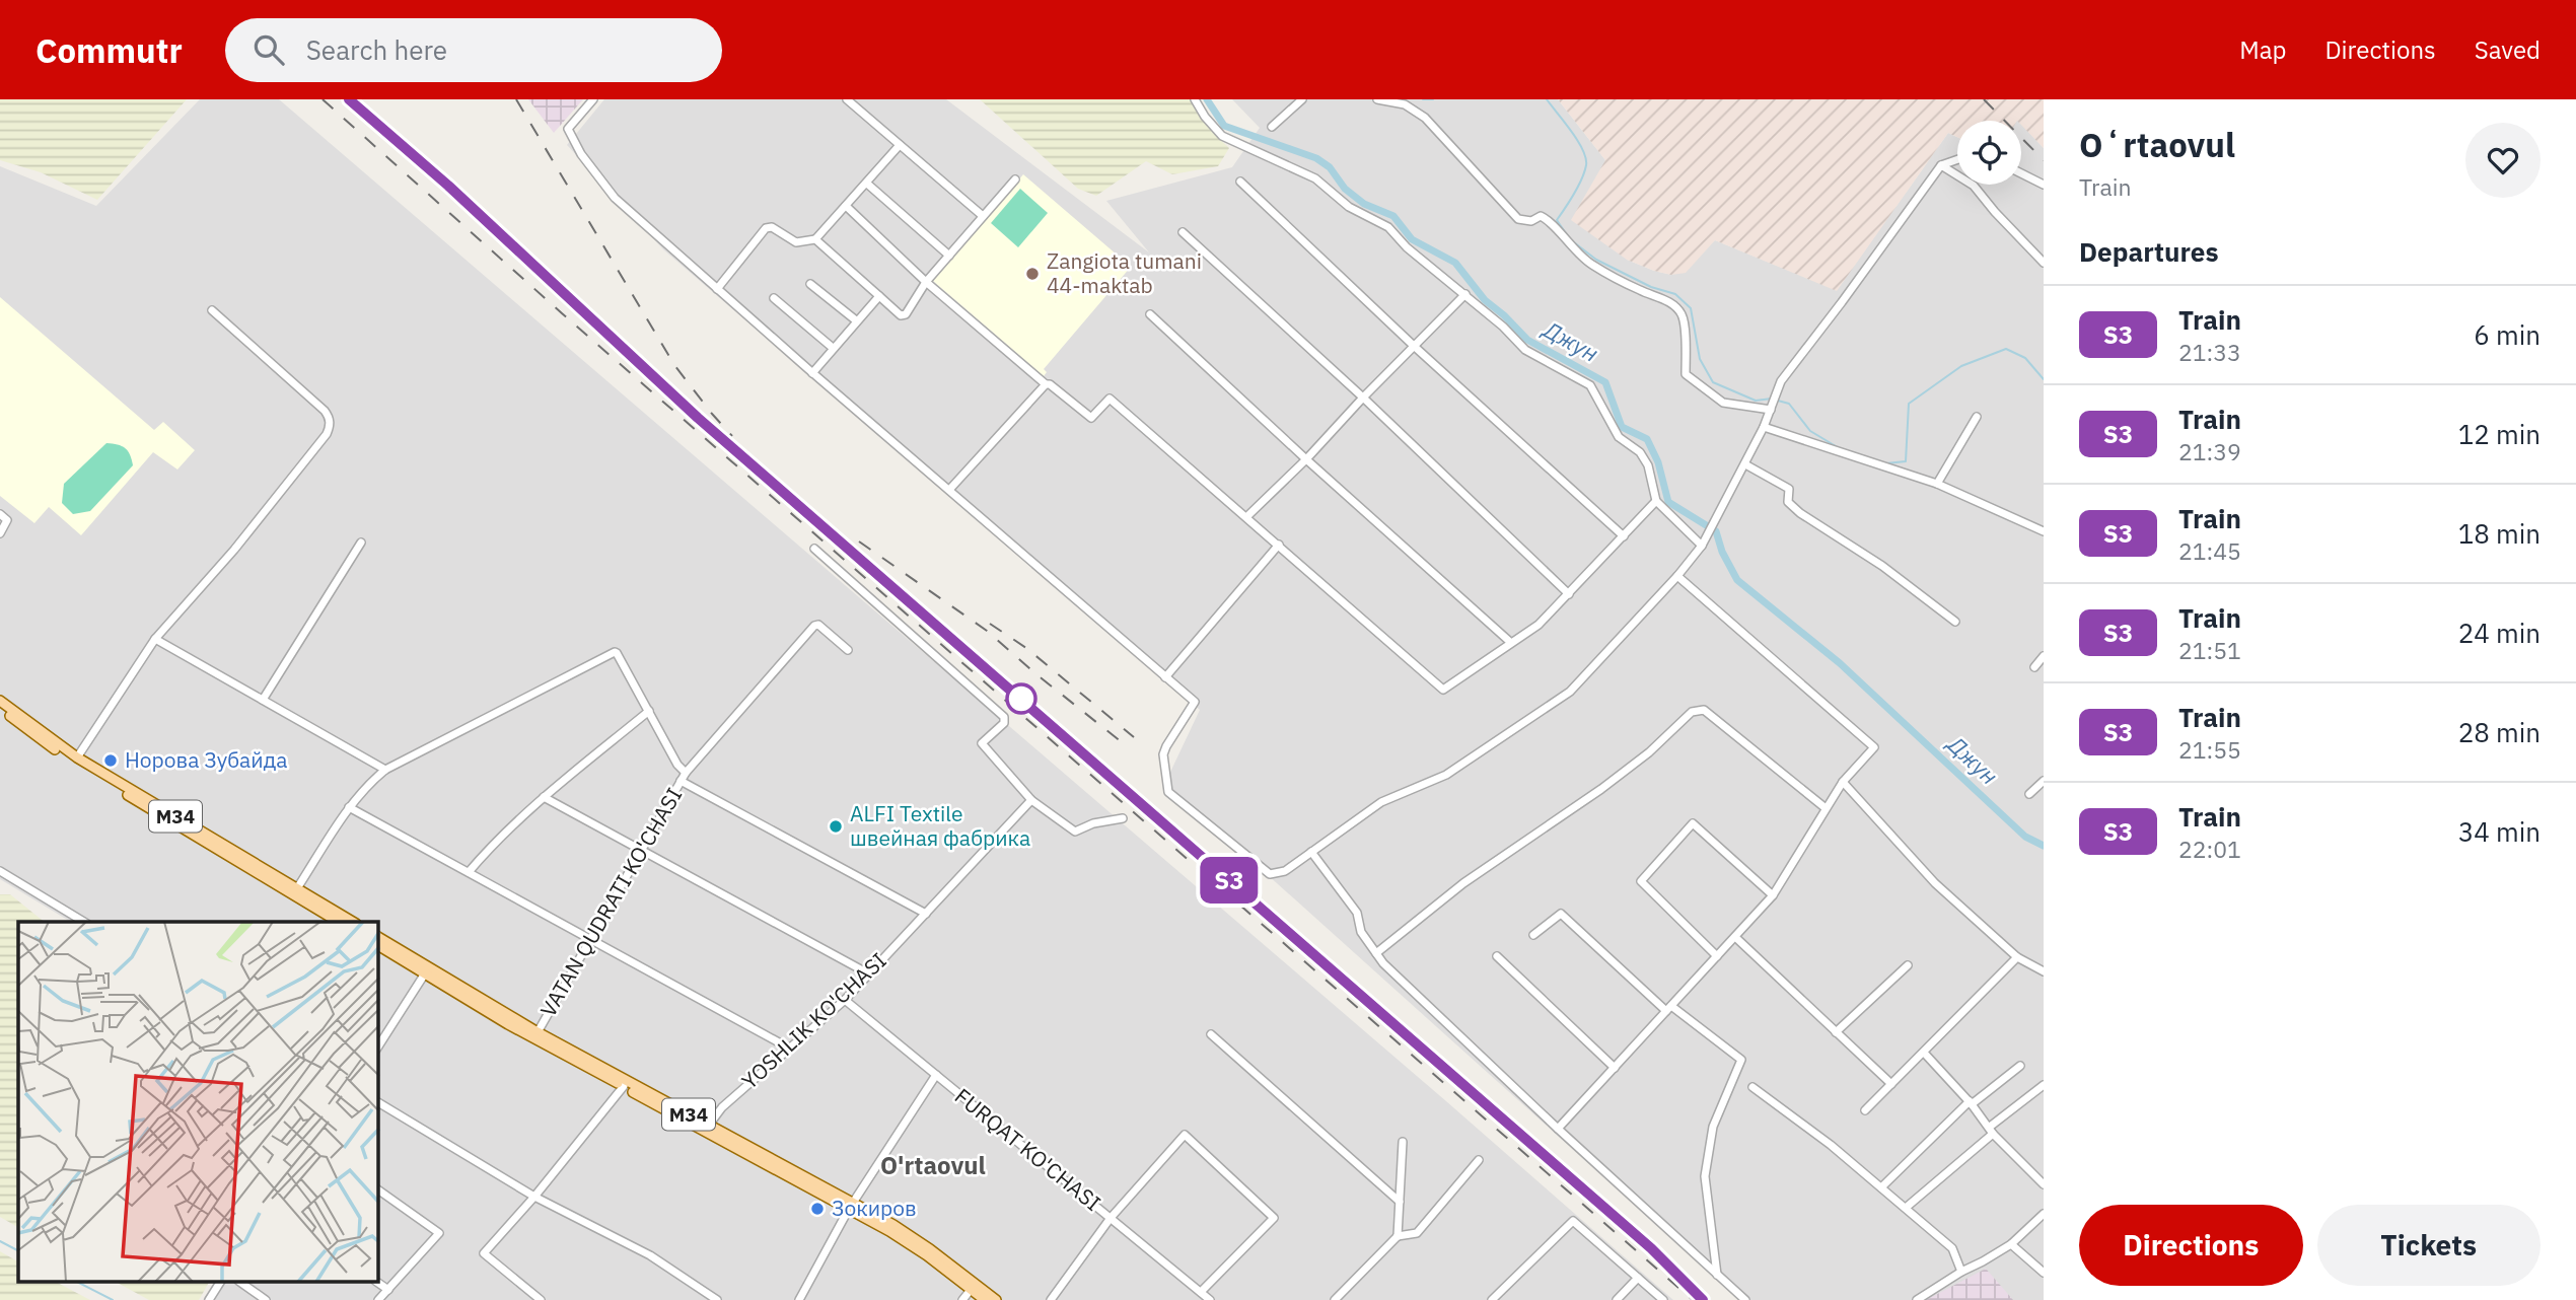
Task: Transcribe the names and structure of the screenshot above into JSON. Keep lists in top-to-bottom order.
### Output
{
  "streets": {
    "main road": ["M34"],
    "street": ["VATAN QUDRATI KO'CHASI", "YOSHLIK KO'CHASI", "FURQAT KO'CHASI"]
  },
  "crossings": [
    ["M34", "VATAN QUDRATI KO'CHASI"],
    ["M34", "YOSHLIK KO'CHASI"],
    ["YOSHLIK KO'CHASI", "FURQAT KO'CHASI"]
  ],
  "districts": ["O'rtaovul"],
  "water": ["Джун"],
  "places": [
    "Zangiota tumani 44-maktab",
    "Норова Зубайда",
    "ALFI Textile швейная фабрика",
    "Зокиров"
  ],
  "page": {
    "header": "Commutr",
    "search": "Search here",
    "nav": ["Map", "Directions", "Saved"],
    "on_map": "S3",
    "heading": [
      ["Oʻrtaovul", "Train"],
      "Departures"
    ],
    "list": [
      {
        "mark": "S3",
        "name": "Train",
        "note": "21:33",
        "value": "6 min"
      },
      {
        "mark": "S3",
        "name": "Train",
        "note": "21:39",
        "value": "12 min"
      },
      {
        "mark": "S3",
        "name": "Train",
        "note": "21:45",
        "value": "18 min"
      },
      {
        "mark": "S3",
        "name": "Train",
        "note": "21:51",
        "value": "24 min"
      },
      {
        "mark": "S3",
        "name": "Train",
        "note": "21:55",
        "value": "28 min"
      },
      {
        "mark": "S3",
        "name": "Train",
        "note": "22:01",
        "value": "34 min"
      }
    ],
    "buttons": ["Directions", "Tickets"]
  }
}
